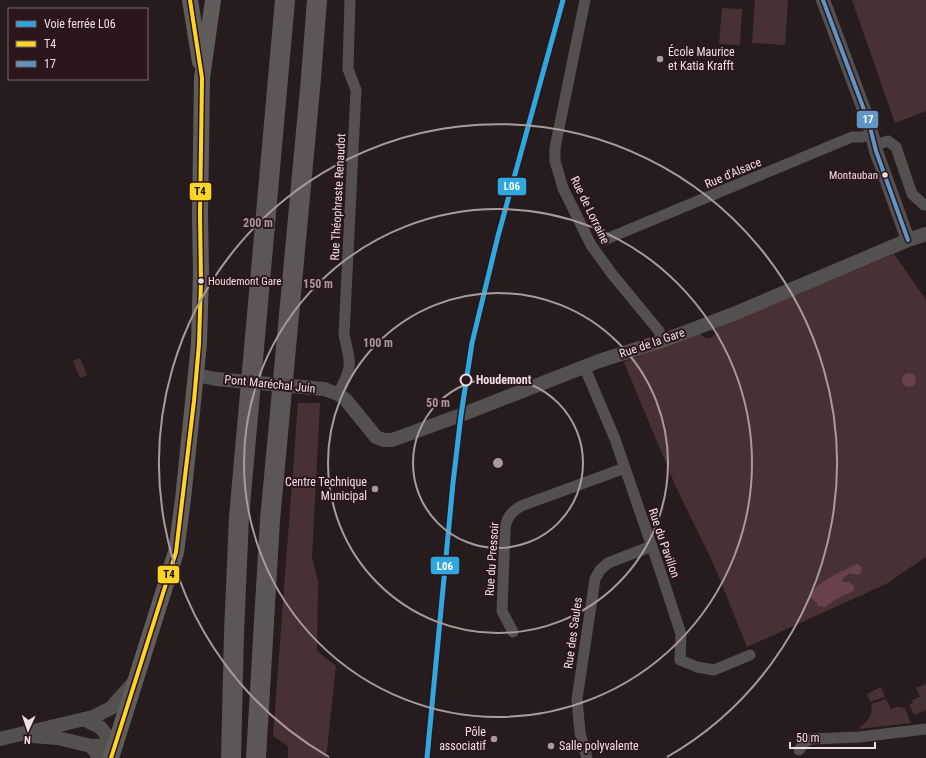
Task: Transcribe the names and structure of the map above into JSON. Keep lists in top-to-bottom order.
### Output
{
  "streets": {
    "street": [
      "Rue d'Alsace",
      "Rue Théophraste Renaudot",
      "Rue de Lorraine",
      "Rue de la Gare",
      "Pont Maréchal Juin",
      "Rue du Pavillon",
      "Rue du Pressoir",
      "Rue des Saules"
    ]
  },
  "crossings": [
    ["Rue Théophraste Renaudot", "Rue de la Gare"],
    ["Rue Théophraste Renaudot", "Pont Maréchal Juin"],
    ["Rue de Lorraine", "Rue de la Gare"],
    ["Rue de la Gare", "Pont Maréchal Juin"],
    ["Rue de la Gare", "Rue du Pavillon"],
    ["Rue du Pavillon", "Rue du Pressoir"],
    ["Rue du Pavillon", "Rue des Saules"]
  ],
  "places": [
    "École Maurice et Katia Krafft",
    "Montauban",
    "Houdemont Gare",
    "Houdemont",
    "Centre Technique Municipal",
    "Pôle associatif",
    "Salle polyvalente"
  ],
  "lines": ["rail line L06", "transit line T4", "transit line 17"],
  "legend": ["Voie ferrée L06", "T4", "17"],
  "scale_bar": "50 m",
  "north": "bottom",
  "rings": [
    "200 m",
    "150 m",
    "100 m",
    "50 m"
  ]
}
